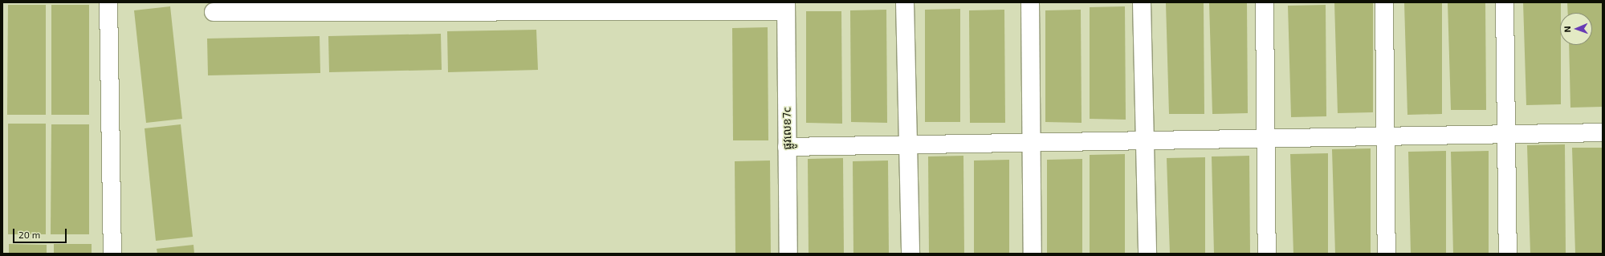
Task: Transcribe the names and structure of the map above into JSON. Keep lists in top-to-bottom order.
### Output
{
  "streets": {
    "street": ["ផ្លូវលេខ7c"]
  },
  "scale_bar": "20 m",
  "north": "left"
}
